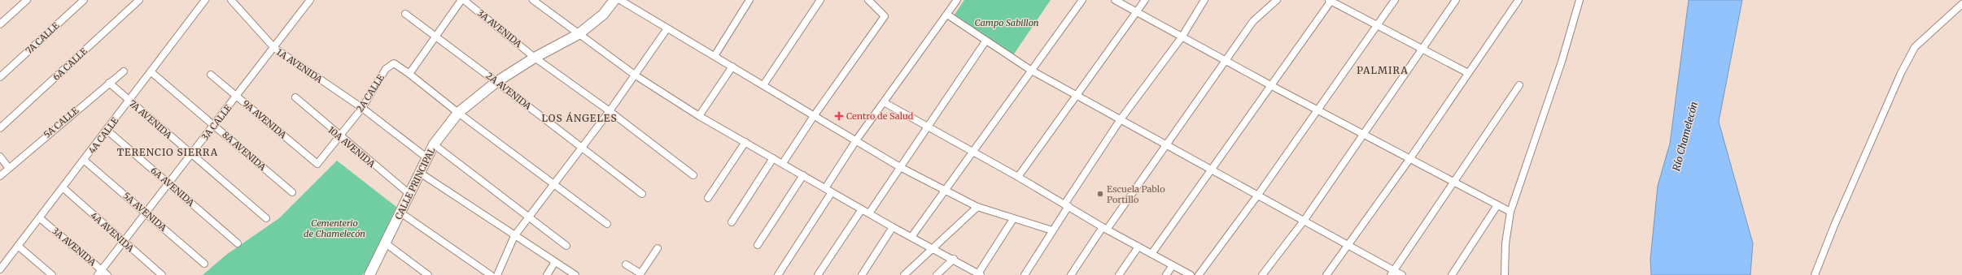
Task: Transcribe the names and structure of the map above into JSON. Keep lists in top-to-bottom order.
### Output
{
  "streets": {
    "street": [
      "3A AVENIDA",
      "7A CALLE",
      "6A CALLE",
      "1A AVENIDA",
      "2A AVENIDA",
      "2A CALLE",
      "7A AVENIDA",
      "9A AVENIDA",
      "5A CALLE",
      "3A CALLE",
      "4A CALLE",
      "10A AVENIDA",
      "8A AVENIDA",
      "CALLE PRINCIPAL",
      "6A AVENIDA",
      "5A AVENIDA",
      "4A AVENIDA"
    ]
  },
  "crossings": [
    ["3A AVENIDA", "3A CALLE"],
    ["3A AVENIDA", "4A CALLE"],
    ["3A AVENIDA", "CALLE PRINCIPAL"],
    ["1A AVENIDA", "2A CALLE"],
    ["1A AVENIDA", "3A CALLE"],
    ["1A AVENIDA", "CALLE PRINCIPAL"],
    ["2A AVENIDA", "CALLE PRINCIPAL"],
    ["2A CALLE", "9A AVENIDA"],
    ["2A CALLE", "10A AVENIDA"],
    ["7A AVENIDA", "5A CALLE"],
    ["7A AVENIDA", "3A CALLE"],
    ["7A AVENIDA", "4A CALLE"],
    ["9A AVENIDA", "3A CALLE"],
    ["3A CALLE", "8A AVENIDA"],
    ["3A CALLE", "6A AVENIDA"],
    ["3A CALLE", "5A AVENIDA"],
    ["3A CALLE", "4A AVENIDA"],
    ["4A CALLE", "8A AVENIDA"],
    ["4A CALLE", "6A AVENIDA"],
    ["4A CALLE", "5A AVENIDA"],
    ["4A CALLE", "4A AVENIDA"],
    ["10A AVENIDA", "CALLE PRINCIPAL"]
  ],
  "districts": ["PALMIRA", "LOS ÁNGELES", "TERENCIO SIERRA"],
  "water": ["Río Chamelecón"],
  "parks": ["Campo Sabillon", "Cementerio de Chamelecón"],
  "places": {
    "health": ["Centro de Salud"],
    "other": ["Escuela Pablo Portillo"]
  }
}
